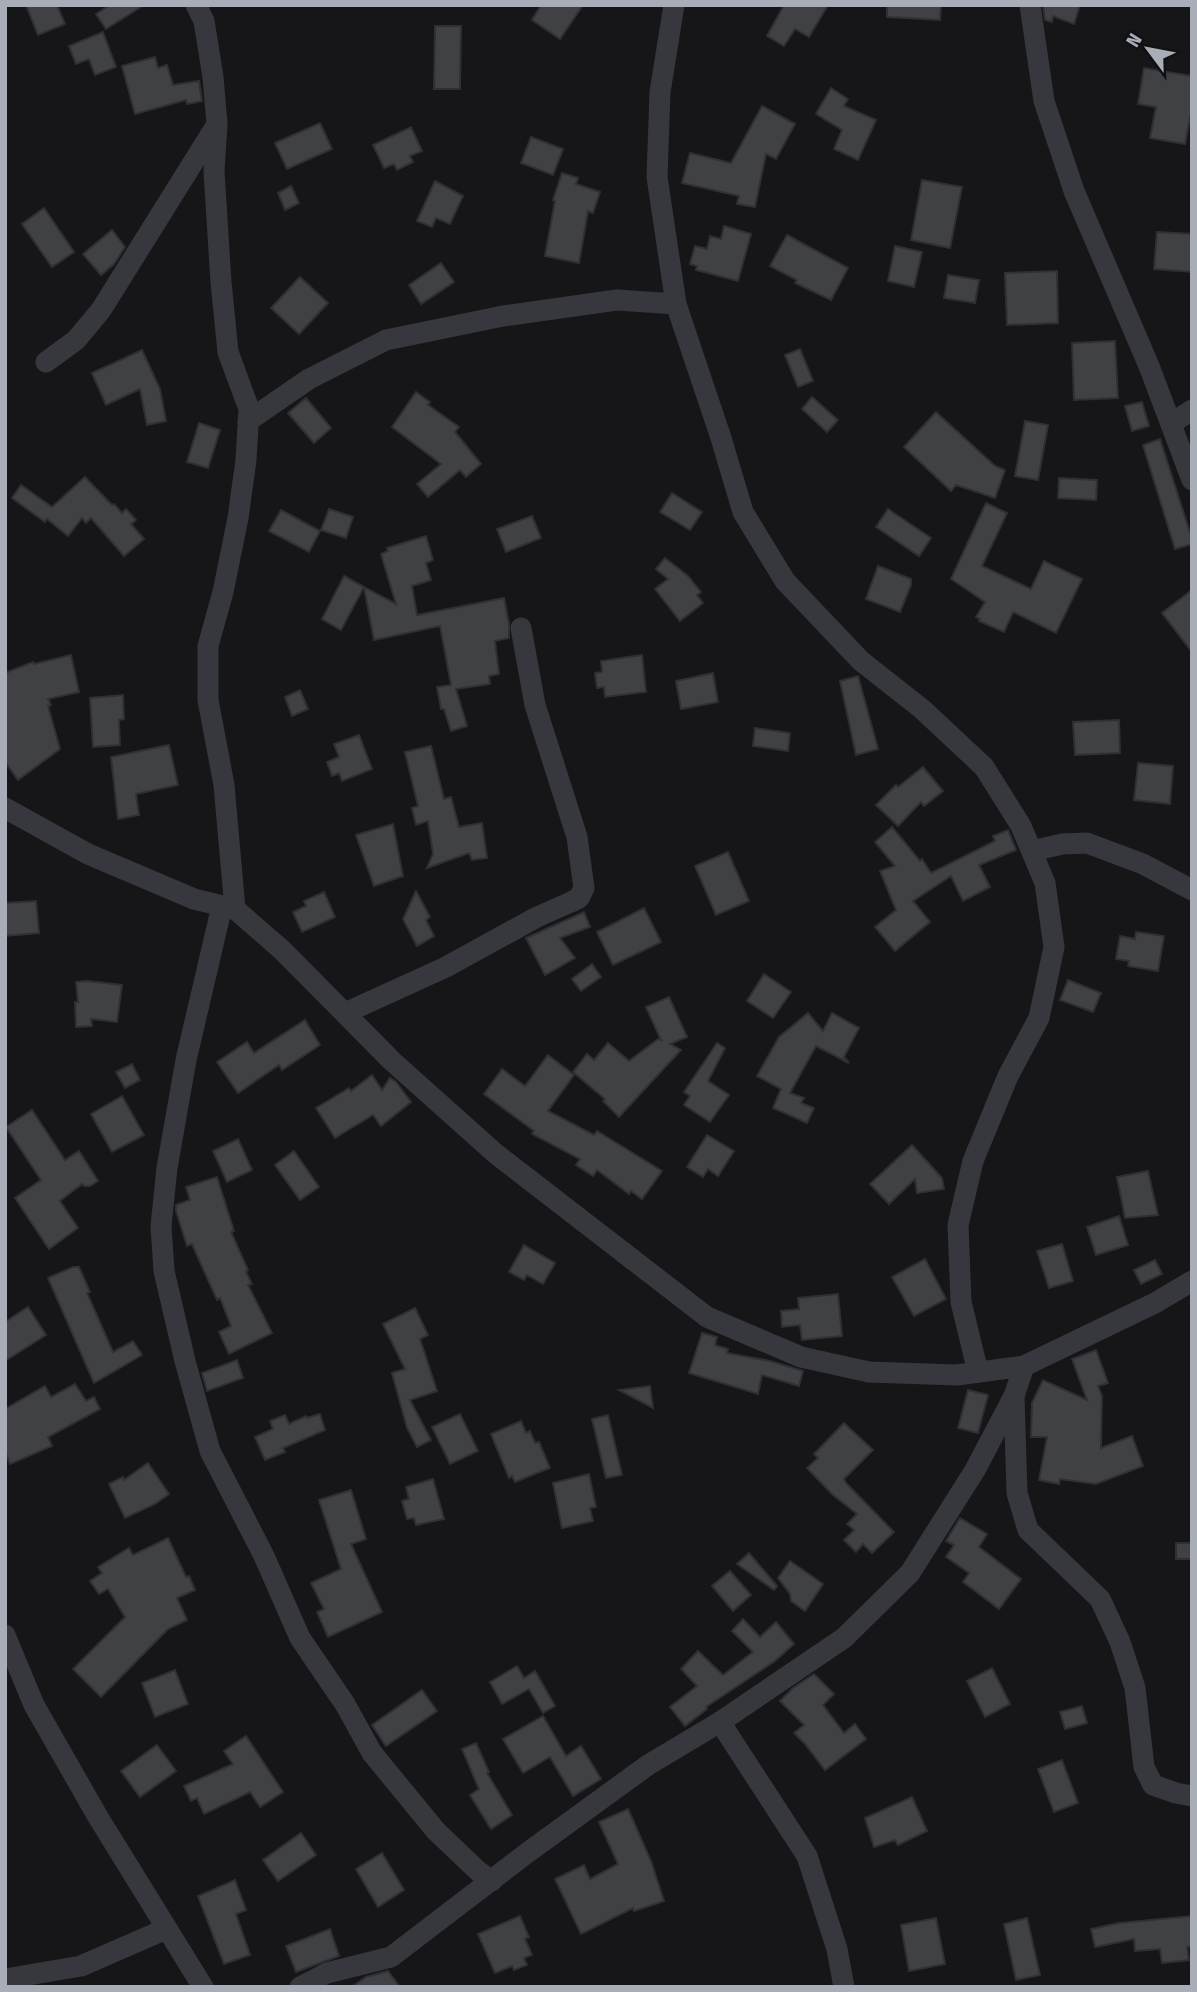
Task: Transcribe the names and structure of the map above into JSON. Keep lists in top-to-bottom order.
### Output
{
  "north": "top left"
}
